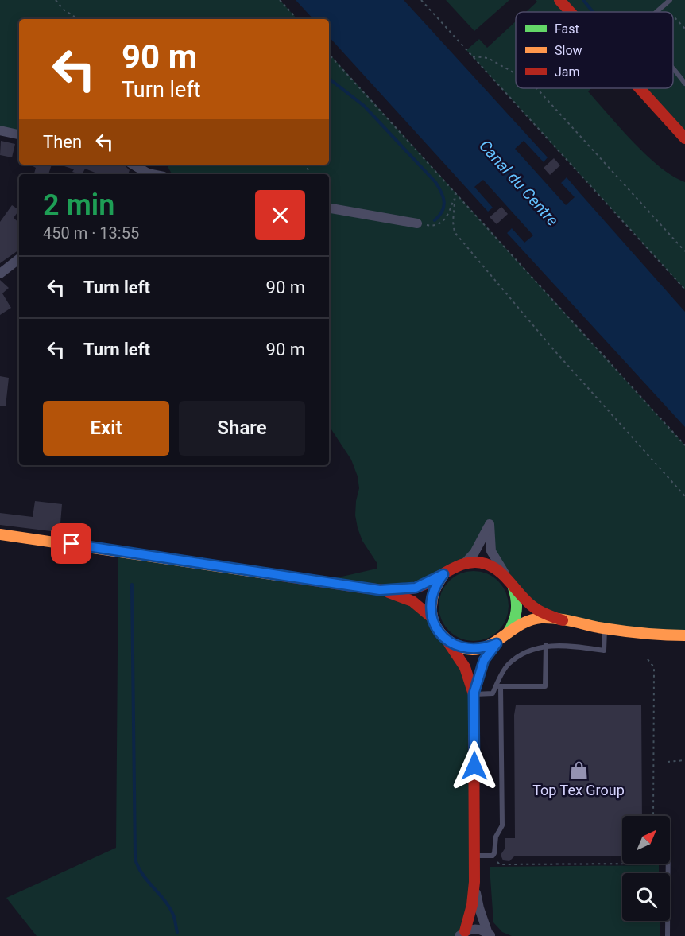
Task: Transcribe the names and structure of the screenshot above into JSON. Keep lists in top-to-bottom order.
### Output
{
  "water": ["Canal du Centre"],
  "places": {
    "shop": ["Top Tex Group"]
  },
  "legend": ["Fast", "Slow", "Jam"],
  "north": "top right",
  "page": {
    "turn": ["90 m", "Turn left"],
    "then": "Then",
    "heading": ["2 min", "450 m · 13:55"],
    "list": [
      {
        "name": "Turn left",
        "value": "90 m"
      },
      {
        "name": "Turn left",
        "value": "90 m"
      }
    ],
    "buttons": ["Exit", "Share"]
  }
}
